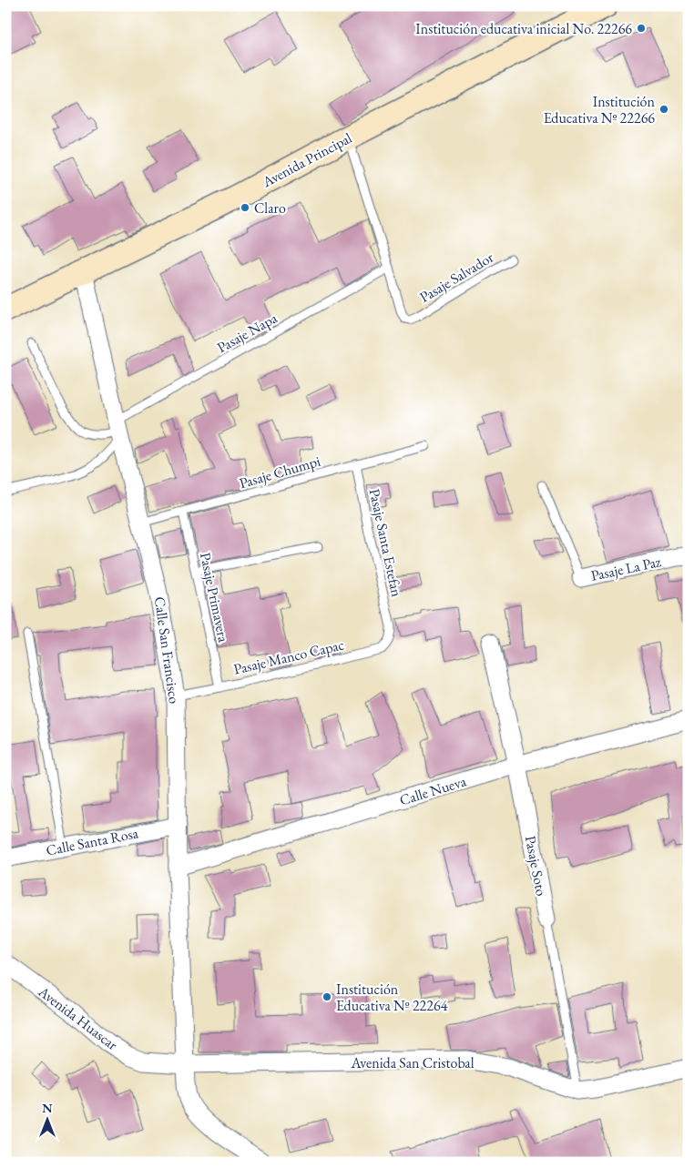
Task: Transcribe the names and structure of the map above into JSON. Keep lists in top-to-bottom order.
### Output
{
  "streets": {
    "main road": ["Avenida Principal"],
    "street": [
      "Pasaje La Paz",
      "Calle San Francisco",
      "Calle Nueva",
      "Calle Santa Rosa",
      "Pasaje Soto",
      "Avenida Huascar",
      "Avenida San Cristobal"
    ],
    "lane": [
      "Pasaje Salvador",
      "Pasaje Napa",
      "Pasaje Chumpi",
      "Pasaje Santa Estefan",
      "Pasaje Primavera",
      "Pasaje Manco Capac"
    ]
  },
  "crossings": [
    ["Avenida Principal", "Calle San Francisco"],
    ["Pasaje Salvador", "Pasaje Napa"],
    ["Pasaje Napa", "Calle San Francisco"],
    ["Pasaje Chumpi", "Pasaje Santa Estefan"],
    ["Pasaje Chumpi", "Pasaje Primavera"],
    ["Pasaje Chumpi", "Calle San Francisco"],
    ["Pasaje Santa Estefan", "Pasaje Manco Capac"],
    ["Pasaje Primavera", "Pasaje Manco Capac"],
    ["Calle San Francisco", "Pasaje Manco Capac"],
    ["Calle San Francisco", "Calle Nueva"],
    ["Calle San Francisco", "Calle Santa Rosa"],
    ["Calle San Francisco", "Avenida Huascar"],
    ["Calle San Francisco", "Avenida San Cristobal"],
    ["Calle Nueva", "Pasaje Soto"],
    ["Pasaje Soto", "Avenida San Cristobal"],
    ["Avenida Huascar", "Avenida San Cristobal"]
  ],
  "places": [
    "Institución educativa inicial No. 22266",
    "Institución Educativa Nº 22266",
    "Claro",
    "Institución Educativa Nº 22264"
  ],
  "north": "top"
}
